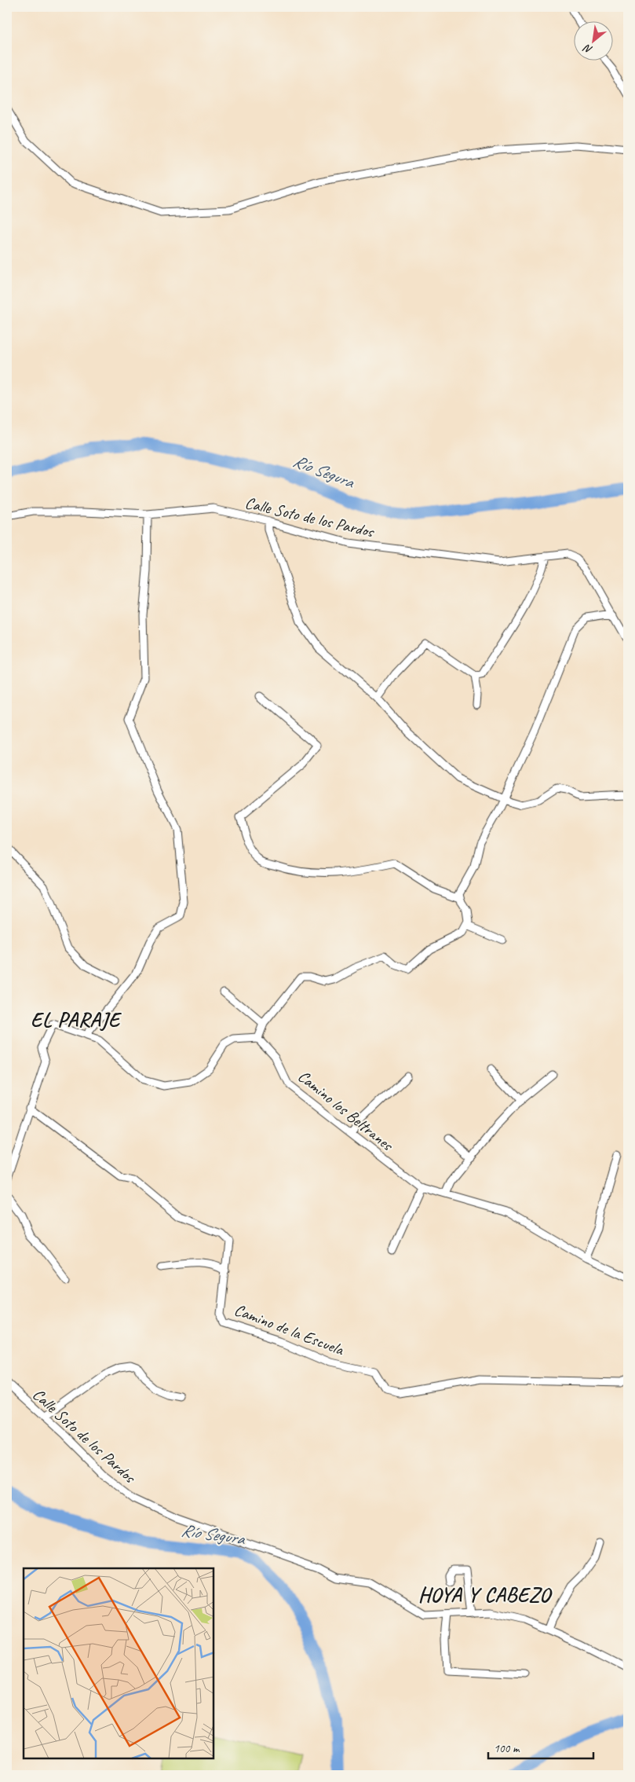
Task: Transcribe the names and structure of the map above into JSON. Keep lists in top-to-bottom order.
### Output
{
  "streets": {
    "street": ["Calle Soto de los Pardos", "Camino los Beltranes", "Camino de la Escuela"]
  },
  "districts": ["EL PARAJE", "HOYA Y CABEZO"],
  "water": ["Río Segura"],
  "scale_bar": "100 m",
  "north": "bottom left"
}
